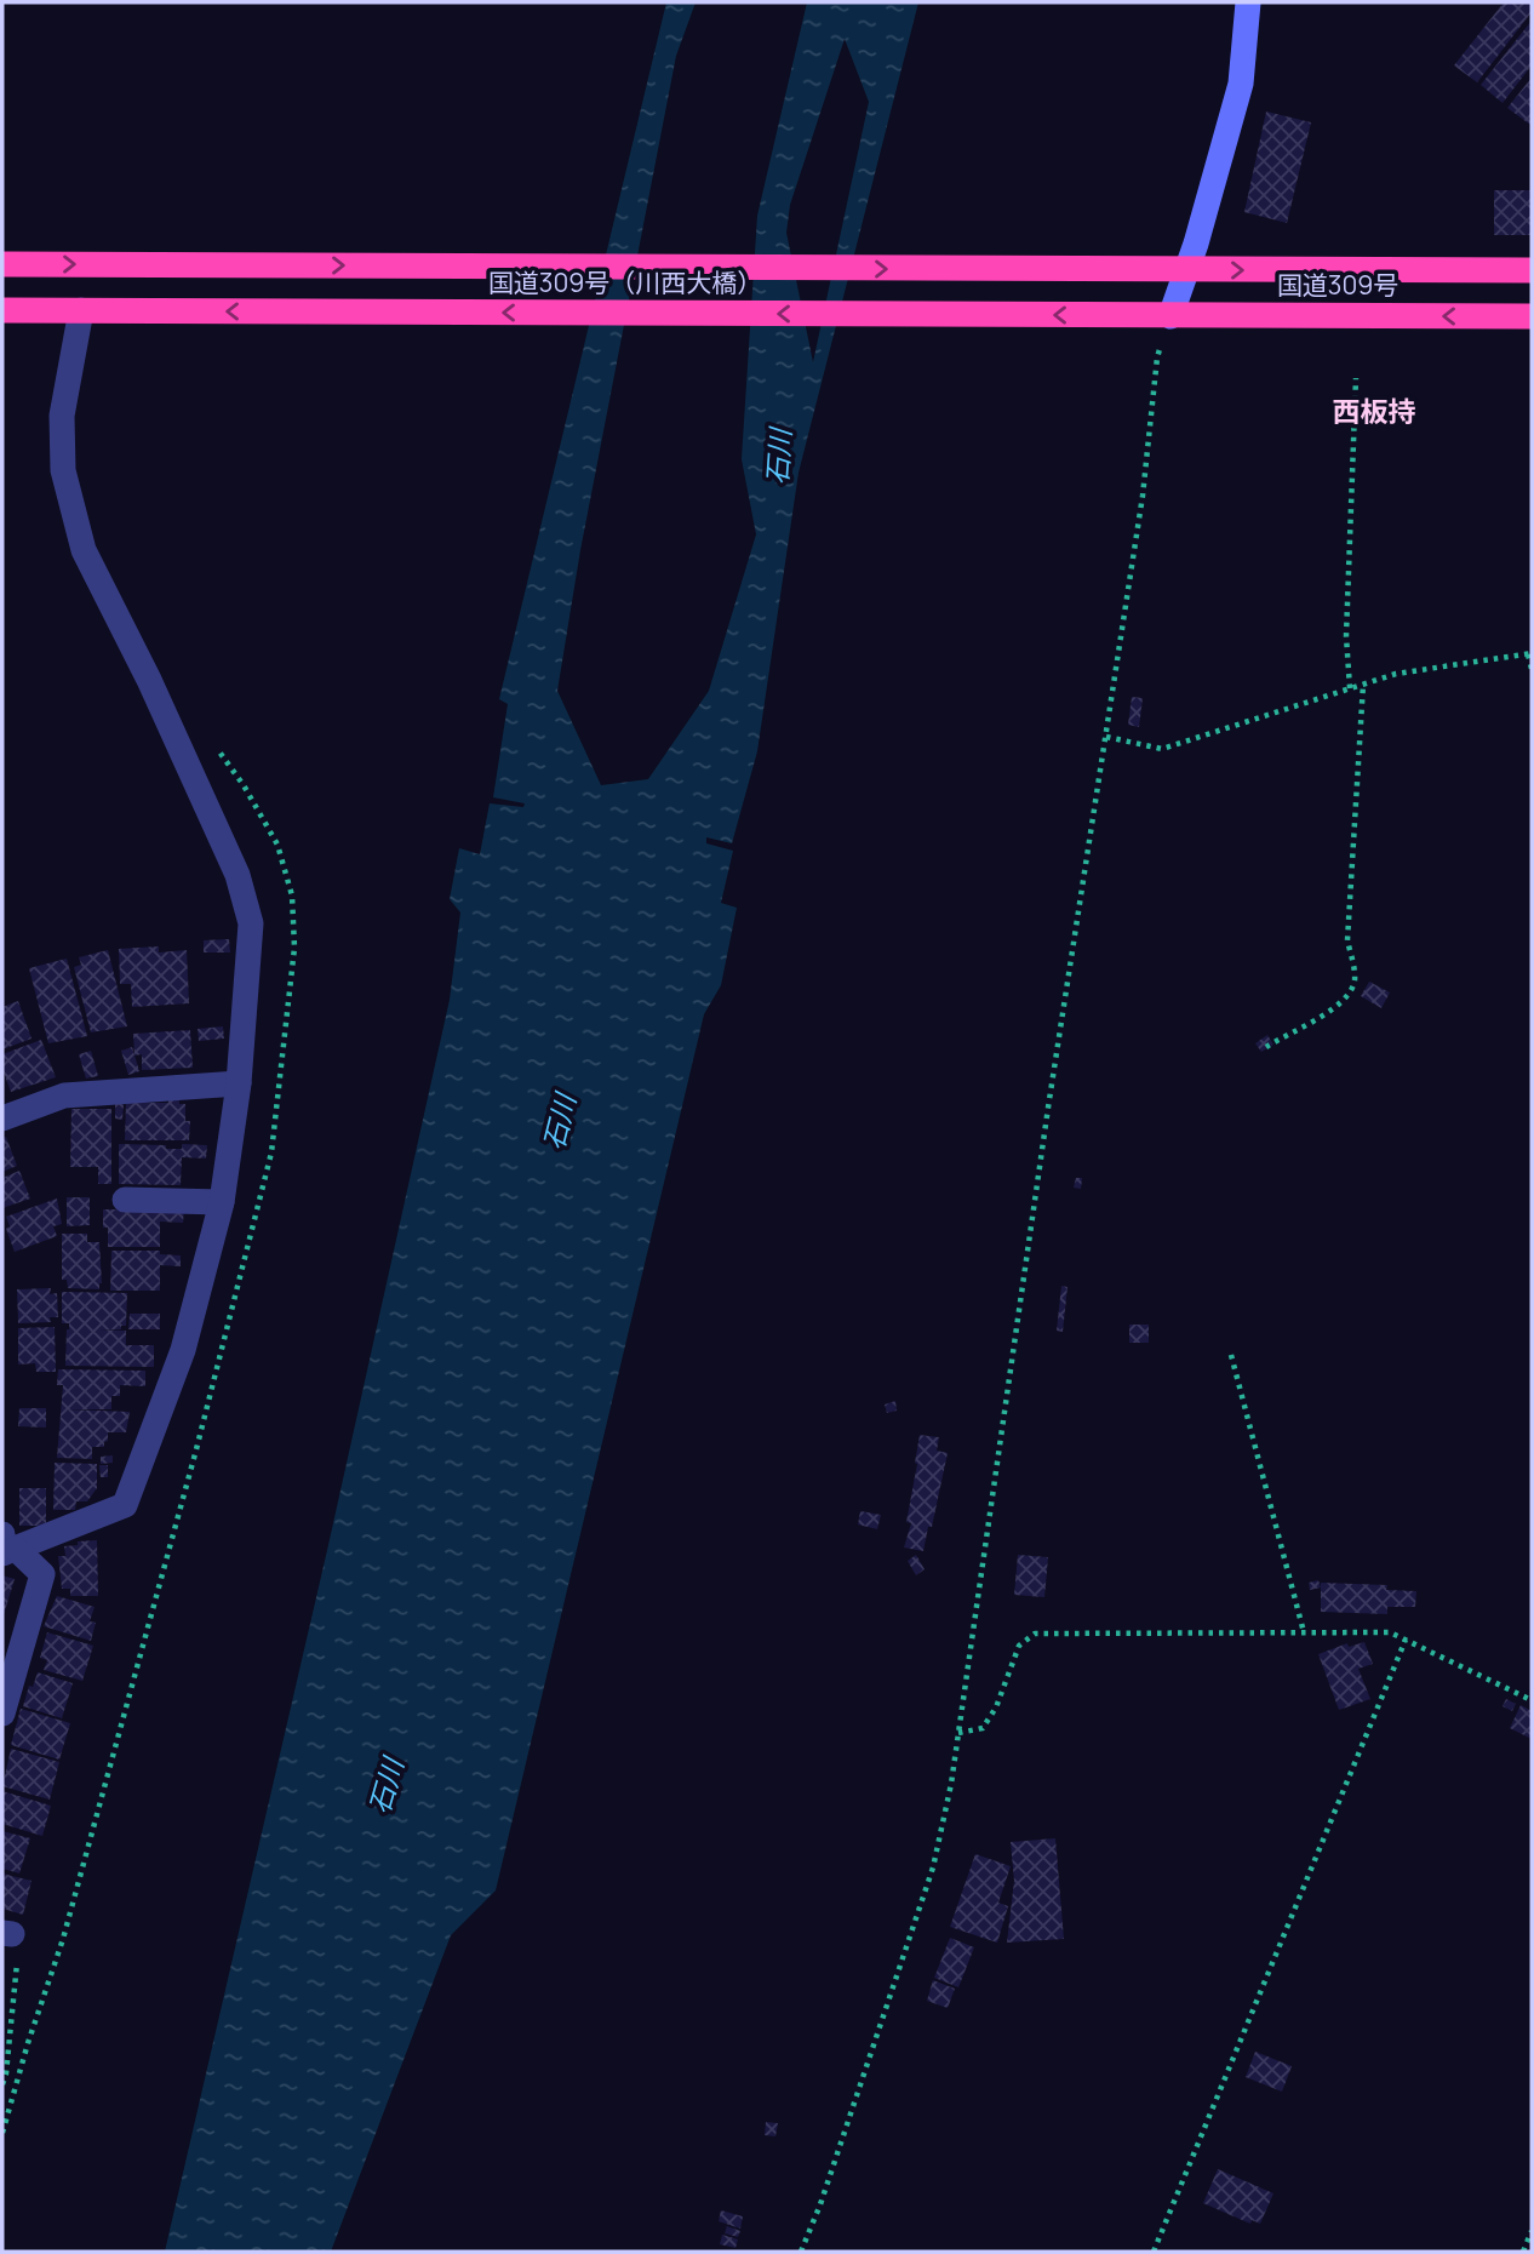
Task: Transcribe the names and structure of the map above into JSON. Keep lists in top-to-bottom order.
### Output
{
  "streets": {
    "highway": ["国道309号（川西大橋）", "国道309号"]
  },
  "crossings": [
    ["国道309号（川西大橋）", "国道309号"]
  ],
  "districts": ["西板持"],
  "water": ["石川"]
}
